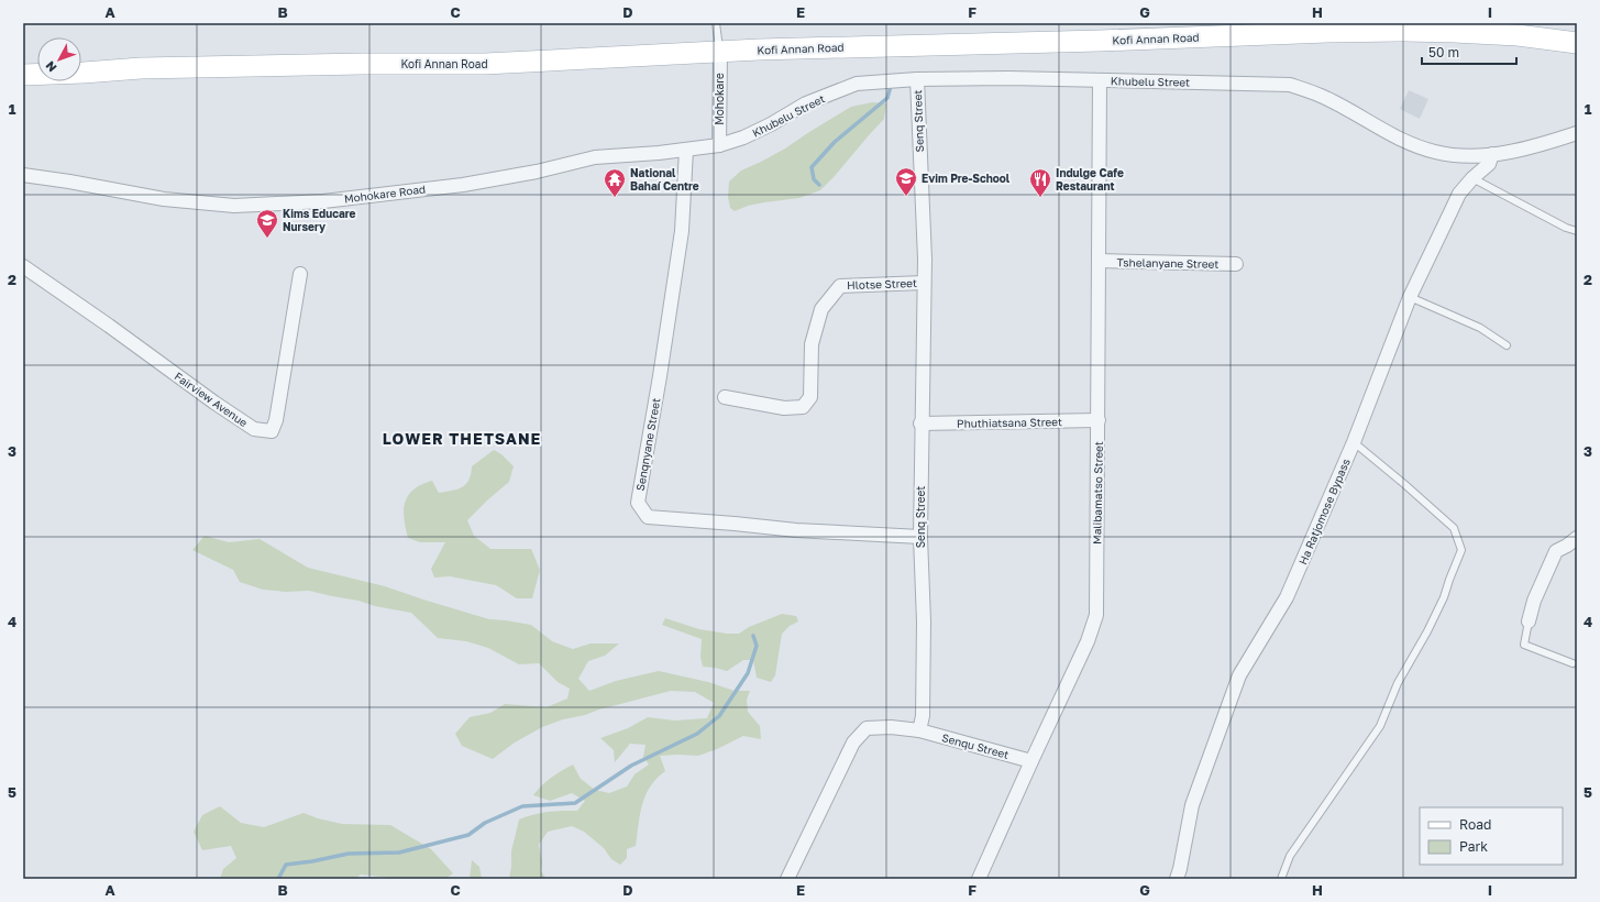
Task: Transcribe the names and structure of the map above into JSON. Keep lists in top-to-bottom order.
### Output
{
  "streets": {
    "main road": ["Kofi Annan Road"],
    "street": [
      "Khubelu Street",
      "Mohokare",
      "Senq Street",
      "Mohokare Road",
      "Tshelanyane Street",
      "Hlotse Street",
      "Fairview Avenue",
      "Phuthiatsana Street",
      "Senqnyane Street",
      "Malibamatso Street",
      "Ha Ratjomose Bypass",
      "Senqu Street"
    ]
  },
  "crossings": [
    ["Kofi Annan Road", "Mohokare"],
    ["Khubelu Street", "Mohokare"],
    ["Khubelu Street", "Senq Street"],
    ["Khubelu Street", "Mohokare Road"],
    ["Khubelu Street", "Malibamatso Street"],
    ["Khubelu Street", "Ha Ratjomose Bypass"],
    ["Mohokare", "Mohokare Road"],
    ["Senq Street", "Hlotse Street"],
    ["Senq Street", "Phuthiatsana Street"],
    ["Senq Street", "Senqnyane Street"],
    ["Senq Street", "Senqu Street"],
    ["Mohokare Road", "Senqnyane Street"],
    ["Tshelanyane Street", "Malibamatso Street"],
    ["Phuthiatsana Street", "Malibamatso Street"],
    ["Malibamatso Street", "Senqu Street"]
  ],
  "districts": ["LOWER THETSANE"],
  "places": {
    "school or university": ["Evim Pre-School", "Kims Educare Nursery"],
    "temple": ["National Bahaí Centre"],
    "restaurant": ["Indulge Cafe Restaurant"]
  },
  "legend": ["Road", "Park"],
  "scale_bar": "50 m",
  "north": "bottom left",
  "grid": {
    "columns": [
      "A",
      "B",
      "C",
      "D",
      "E",
      "F",
      "G",
      "H",
      "I"
    ],
    "rows": [
      "1",
      "2",
      "3",
      "4",
      "5"
    ]
  }
}
